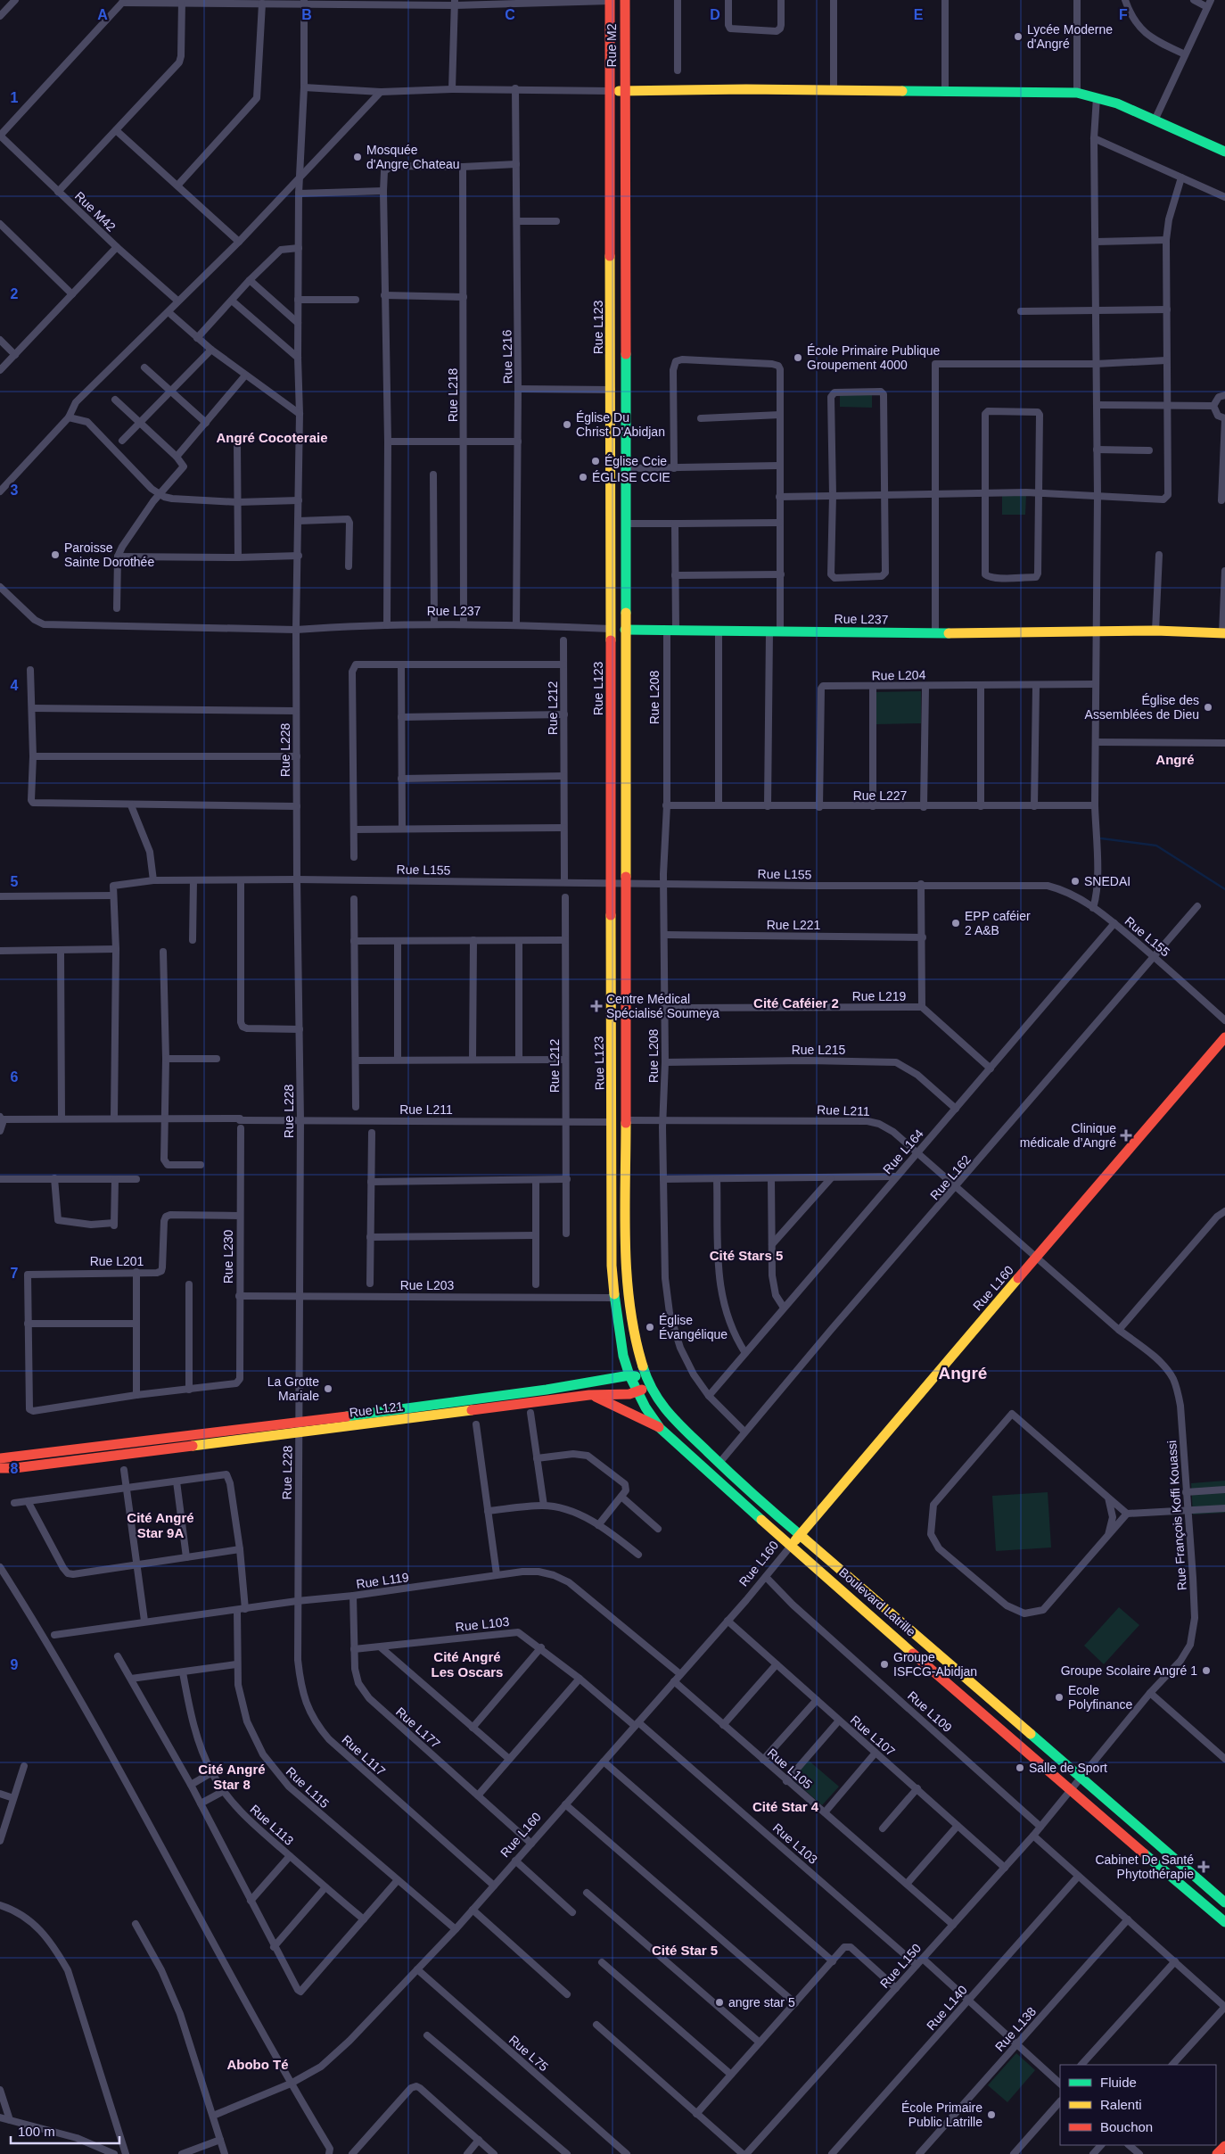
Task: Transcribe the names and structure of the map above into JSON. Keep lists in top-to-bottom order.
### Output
{
  "streets": {
    "main road": [
      "Rue M2",
      "Rue L123",
      "Rue L237",
      "Rue L160",
      "Rue L121",
      "Boulevard Latrille"
    ],
    "street": [
      "Rue M42",
      "Rue L216",
      "Rue L218",
      "Rue L204",
      "Rue L208",
      "Rue L212",
      "Rue L228",
      "Rue L227",
      "Rue L155",
      "Rue L221",
      "Rue L219",
      "Rue L215",
      "Rue L211",
      "Rue L164",
      "Rue L162",
      "Rue L230",
      "Rue L201",
      "Rue L203",
      "Rue François Koffi Kouassi",
      "Rue L119",
      "Rue L103",
      "Rue L109",
      "Rue L177",
      "Rue L107",
      "Rue L117",
      "Rue L105",
      "Rue L115",
      "Rue L113",
      "Rue L150",
      "Rue L140",
      "Rue L138",
      "Rue L75"
    ]
  },
  "crossings": [
    ["Rue L123", "Rue L237"],
    ["Rue L123", "Rue L155"],
    ["Rue L123", "Rue L211"],
    ["Rue L123", "Rue L203"],
    ["Rue L123", "Boulevard Latrille"],
    ["Rue L216", "Rue L237"],
    ["Rue L218", "Rue L237"],
    ["Rue L237", "Rue L208"],
    ["Rue L237", "Rue L228"],
    ["Rue L204", "Rue L227"],
    ["Rue L208", "Rue L227"],
    ["Rue L208", "Rue L155"],
    ["Rue L208", "Rue L221"],
    ["Rue L208", "Rue L219"],
    ["Rue L208", "Rue L215"],
    ["Rue L208", "Rue L211"],
    ["Rue L208", "Rue L164"],
    ["Rue L208", "Rue L162"],
    ["Rue L212", "Rue L155"],
    ["Rue L212", "Rue L211"],
    ["Rue L228", "Rue L155"],
    ["Rue L228", "Rue L211"],
    ["Rue L228", "Rue L203"],
    ["Rue L228", "Rue L121"],
    ["Rue L228", "Rue L119"],
    ["Rue L228", "Rue L117"],
    ["Rue L155", "Rue L164"],
    ["Rue L155", "Rue L162"],
    ["Rue L219", "Rue L164"],
    ["Rue L215", "Rue L164"],
    ["Rue L211", "Rue L164"],
    ["Rue L211", "Rue L162"],
    ["Rue L211", "Rue L160"],
    ["Rue L211", "Rue François Koffi Kouassi"],
    ["Rue L162", "Boulevard Latrille"],
    ["Rue L230", "Rue L201"],
    ["Rue L230", "Rue L203"],
    ["Rue L160", "Rue François Koffi Kouassi"],
    ["Rue L160", "Rue L119"],
    ["Rue L160", "Boulevard Latrille"],
    ["Rue L160", "Rue L103"],
    ["Rue L160", "Rue L109"],
    ["Rue L160", "Rue L177"],
    ["Rue L160", "Rue L107"],
    ["Rue L160", "Rue L117"],
    ["Rue L160", "Rue L105"],
    ["Rue L160", "Rue L115"],
    ["Rue L160", "Rue L75"],
    ["Rue L121", "Boulevard Latrille"],
    ["Rue François Koffi Kouassi", "Boulevard Latrille"],
    ["Rue François Koffi Kouassi", "Rue L150"],
    ["Rue L119", "Rue L177"],
    ["Rue L119", "Rue L117"],
    ["Rue L119", "Rue L115"],
    ["Boulevard Latrille", "Rue L150"],
    ["Rue L103", "Rue L177"],
    ["Rue L103", "Rue L150"],
    ["Rue L109", "Rue L150"],
    ["Rue L107", "Rue L150"],
    ["Rue L105", "Rue L150"]
  ],
  "districts": [
    "Angré Cocoteraie",
    "Angré",
    "Cité Caféier 2",
    "Cité Stars 5",
    "Angré",
    "Cité Angré Star 9A",
    "Cité Angré Les Oscars",
    "Cité Angré Star 8",
    "Cité Star 4",
    "Cité Star 5",
    "Abobo Té"
  ],
  "places": {
    "other": [
      "Lycée Moderne d'Angré",
      "Mosquée d'Angre Chateau",
      "École Primaire Publique Groupement 4000",
      "Église Du Christ D'Abidjan",
      "Église Ccie",
      "ÉGLISE CCIE",
      "Paroisse Sainte Dorothée",
      "Église des Assemblées de Dieu",
      "SNEDAI",
      "EPP caféier 2 A&B",
      "Église Évangélique",
      "La Grotte Mariale",
      "Groupe ISFCG-Abidjan",
      "Groupe Scolaire Angré 1",
      "Ecole Polyfinance",
      "Salle de Sport",
      "angre star 5",
      "École Primaire Public Latrille"
    ],
    "health": ["Centre Médical Spécialisé Soumeya", "Clinique médicale d’Angré", "Cabinet De Santé Phytothérapie"]
  },
  "legend": ["Fluide", "Ralenti", "Bouchon"],
  "scale_bar": "100 m",
  "grid": {
    "columns": [
      "A",
      "B",
      "C",
      "D",
      "E",
      "F"
    ],
    "rows": [
      "1",
      "2",
      "3",
      "4",
      "5",
      "6",
      "7",
      "8",
      "9"
    ]
  }
}
